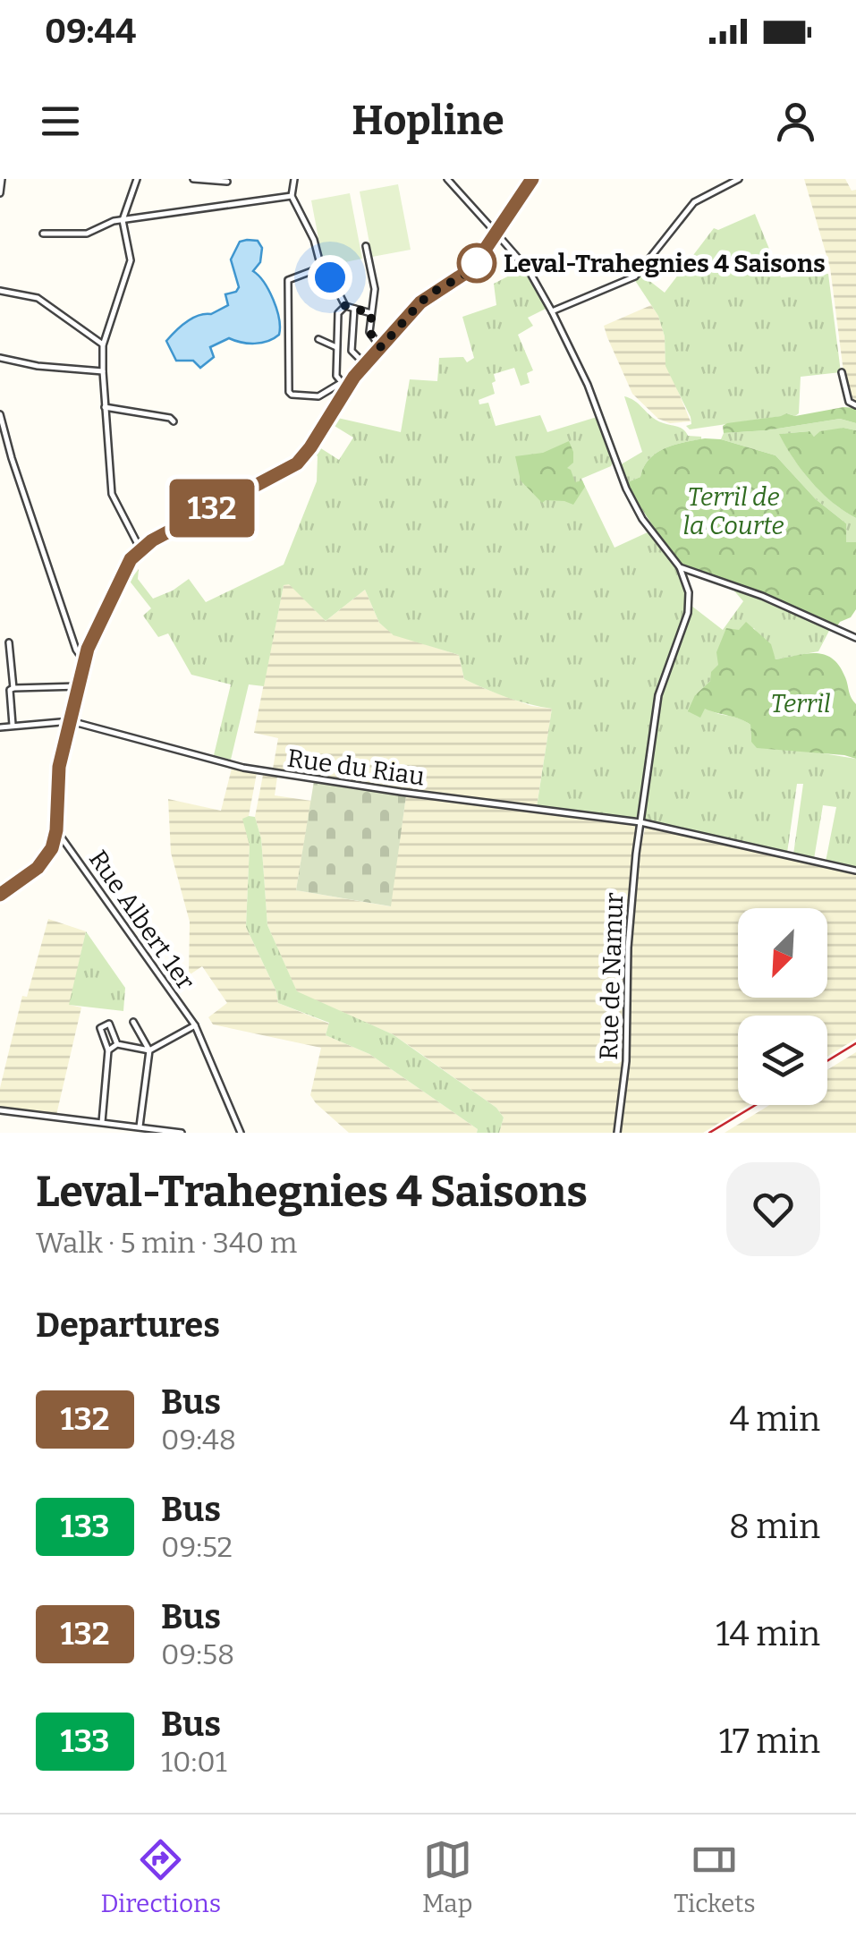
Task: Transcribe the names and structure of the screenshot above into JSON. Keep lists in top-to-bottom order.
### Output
{
  "streets": {
    "street": ["Rue du Riau", "Rue Albert 1er", "Rue de Namur"]
  },
  "crossings": [
    ["Rue du Riau", "Rue de Namur"]
  ],
  "parks": ["Terril de la Courte", "Terril"],
  "places": ["Leval-Trahegnies 4 Saisons"],
  "lines": ["bus line 132"],
  "north": "bottom left",
  "page": {
    "status": "09:44",
    "header": "Hopline",
    "on_map": "132",
    "heading": [
      ["Leval-Trahegnies 4 Saisons", "Walk · 5 min · 340 m"],
      "Departures"
    ],
    "list": [
      {
        "mark": "132",
        "name": "Bus",
        "note": "09:48",
        "value": "4 min"
      },
      {
        "mark": "133",
        "name": "Bus",
        "note": "09:52",
        "value": "8 min"
      },
      {
        "mark": "132",
        "name": "Bus",
        "note": "09:58",
        "value": "14 min"
      },
      {
        "mark": "133",
        "name": "Bus",
        "note": "10:01",
        "value": "17 min"
      }
    ],
    "tabs": ["Directions", "Map", "Tickets"]
  }
}
